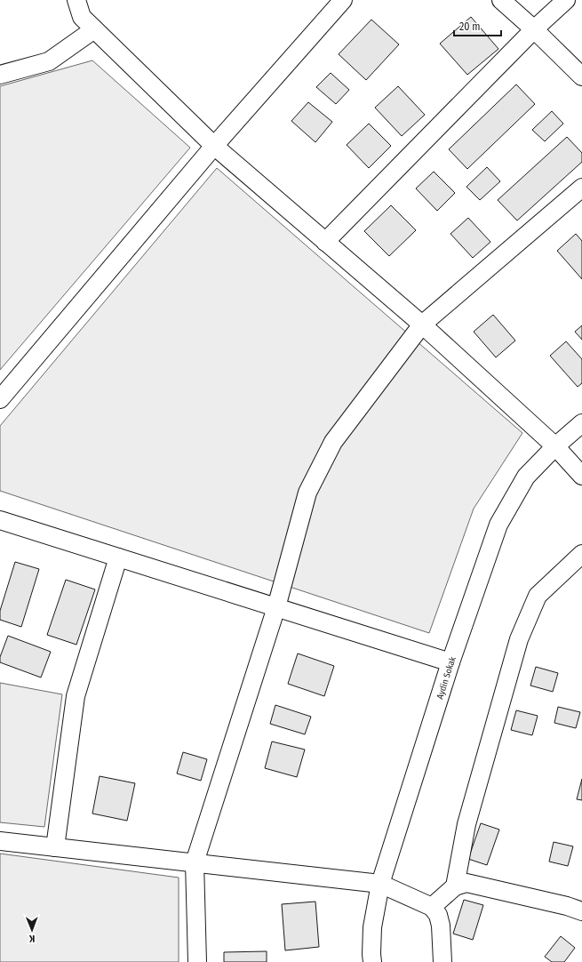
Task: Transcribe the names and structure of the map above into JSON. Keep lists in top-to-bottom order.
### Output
{
  "streets": {
    "street": ["Aydin Sokak"]
  },
  "scale_bar": "20 m",
  "north": "bottom"
}
